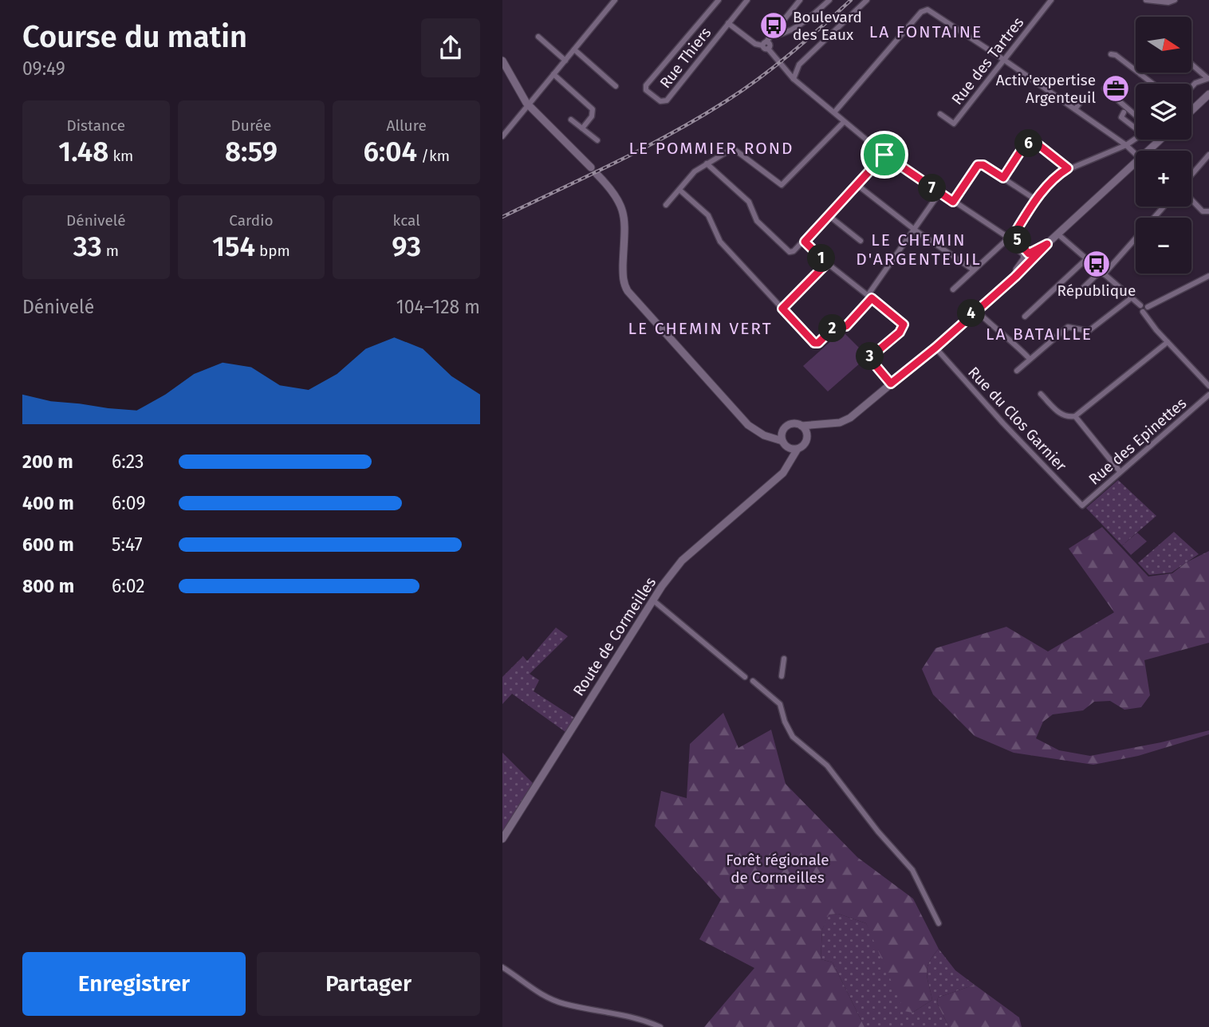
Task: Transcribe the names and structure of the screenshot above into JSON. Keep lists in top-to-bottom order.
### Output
{
  "streets": {
    "main road": ["Route de Cormeilles"],
    "street": [
      "Rue Thiers",
      "Rue des Tartres",
      "Rue du Clos Garnier",
      "Rue des Epinettes"
    ]
  },
  "crossings": [
    ["Rue du Clos Garnier", "Rue des Epinettes"]
  ],
  "districts": [
    "LA FONTAINE",
    "LE POMMIER ROND",
    "LE CHEMIN D'ARGENTEUIL",
    "LE CHEMIN VERT",
    "LA BATAILLE"
  ],
  "parks": ["Forêt régionale de Cormeilles"],
  "places": {
    "bus stop": ["Boulevard des Eaux", "République"],
    "office": ["Activ'expertise Argenteuil"]
  },
  "north": "right",
  "page": {
    "heading": ["Course du matin", "09:49"],
    "map_buttons": ["+", "−"],
    "stats": [
      ["Distance", "1.48 km"],
      ["Durée", "8:59"],
      ["Allure", "6:04 /km"],
      ["Dénivelé", "33 m"],
      ["Cardio", "154 bpm"],
      ["kcal", "93"]
    ],
    "pins": [
      "6",
      "7",
      "5",
      "1",
      "4",
      "2",
      "3"
    ],
    "chart": ["Dénivelé", "104–128 m"],
    "list": [
      {
        "name": "200 m",
        "note": "6:23"
      },
      {
        "name": "400 m",
        "note": "6:09"
      },
      {
        "name": "600 m",
        "note": "5:47"
      },
      {
        "name": "800 m",
        "note": "6:02"
      }
    ],
    "buttons": ["Enregistrer", "Partager"]
  }
}
